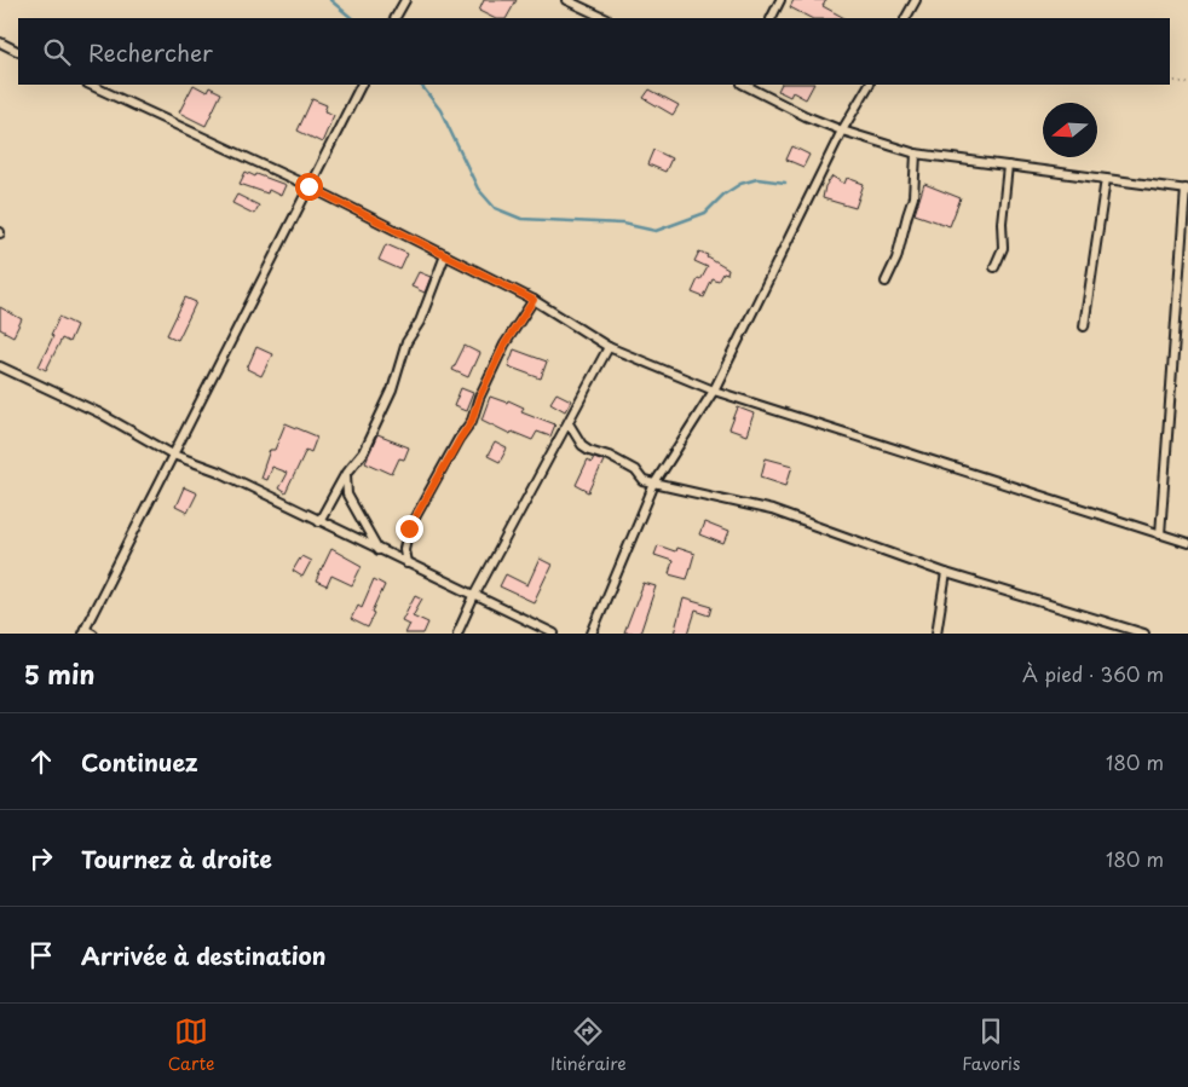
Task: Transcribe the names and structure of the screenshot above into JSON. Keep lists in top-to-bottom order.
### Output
{
  "north": "left",
  "page": {
    "search": "Rechercher",
    "heading": ["5 min", "À pied · 360 m"],
    "list": [
      ["Continuez", "180 m"],
      ["Tournez à droite", "180 m"],
      "Arrivée à destination"
    ],
    "nav": ["Carte", "Itinéraire", "Favoris"]
  }
}
